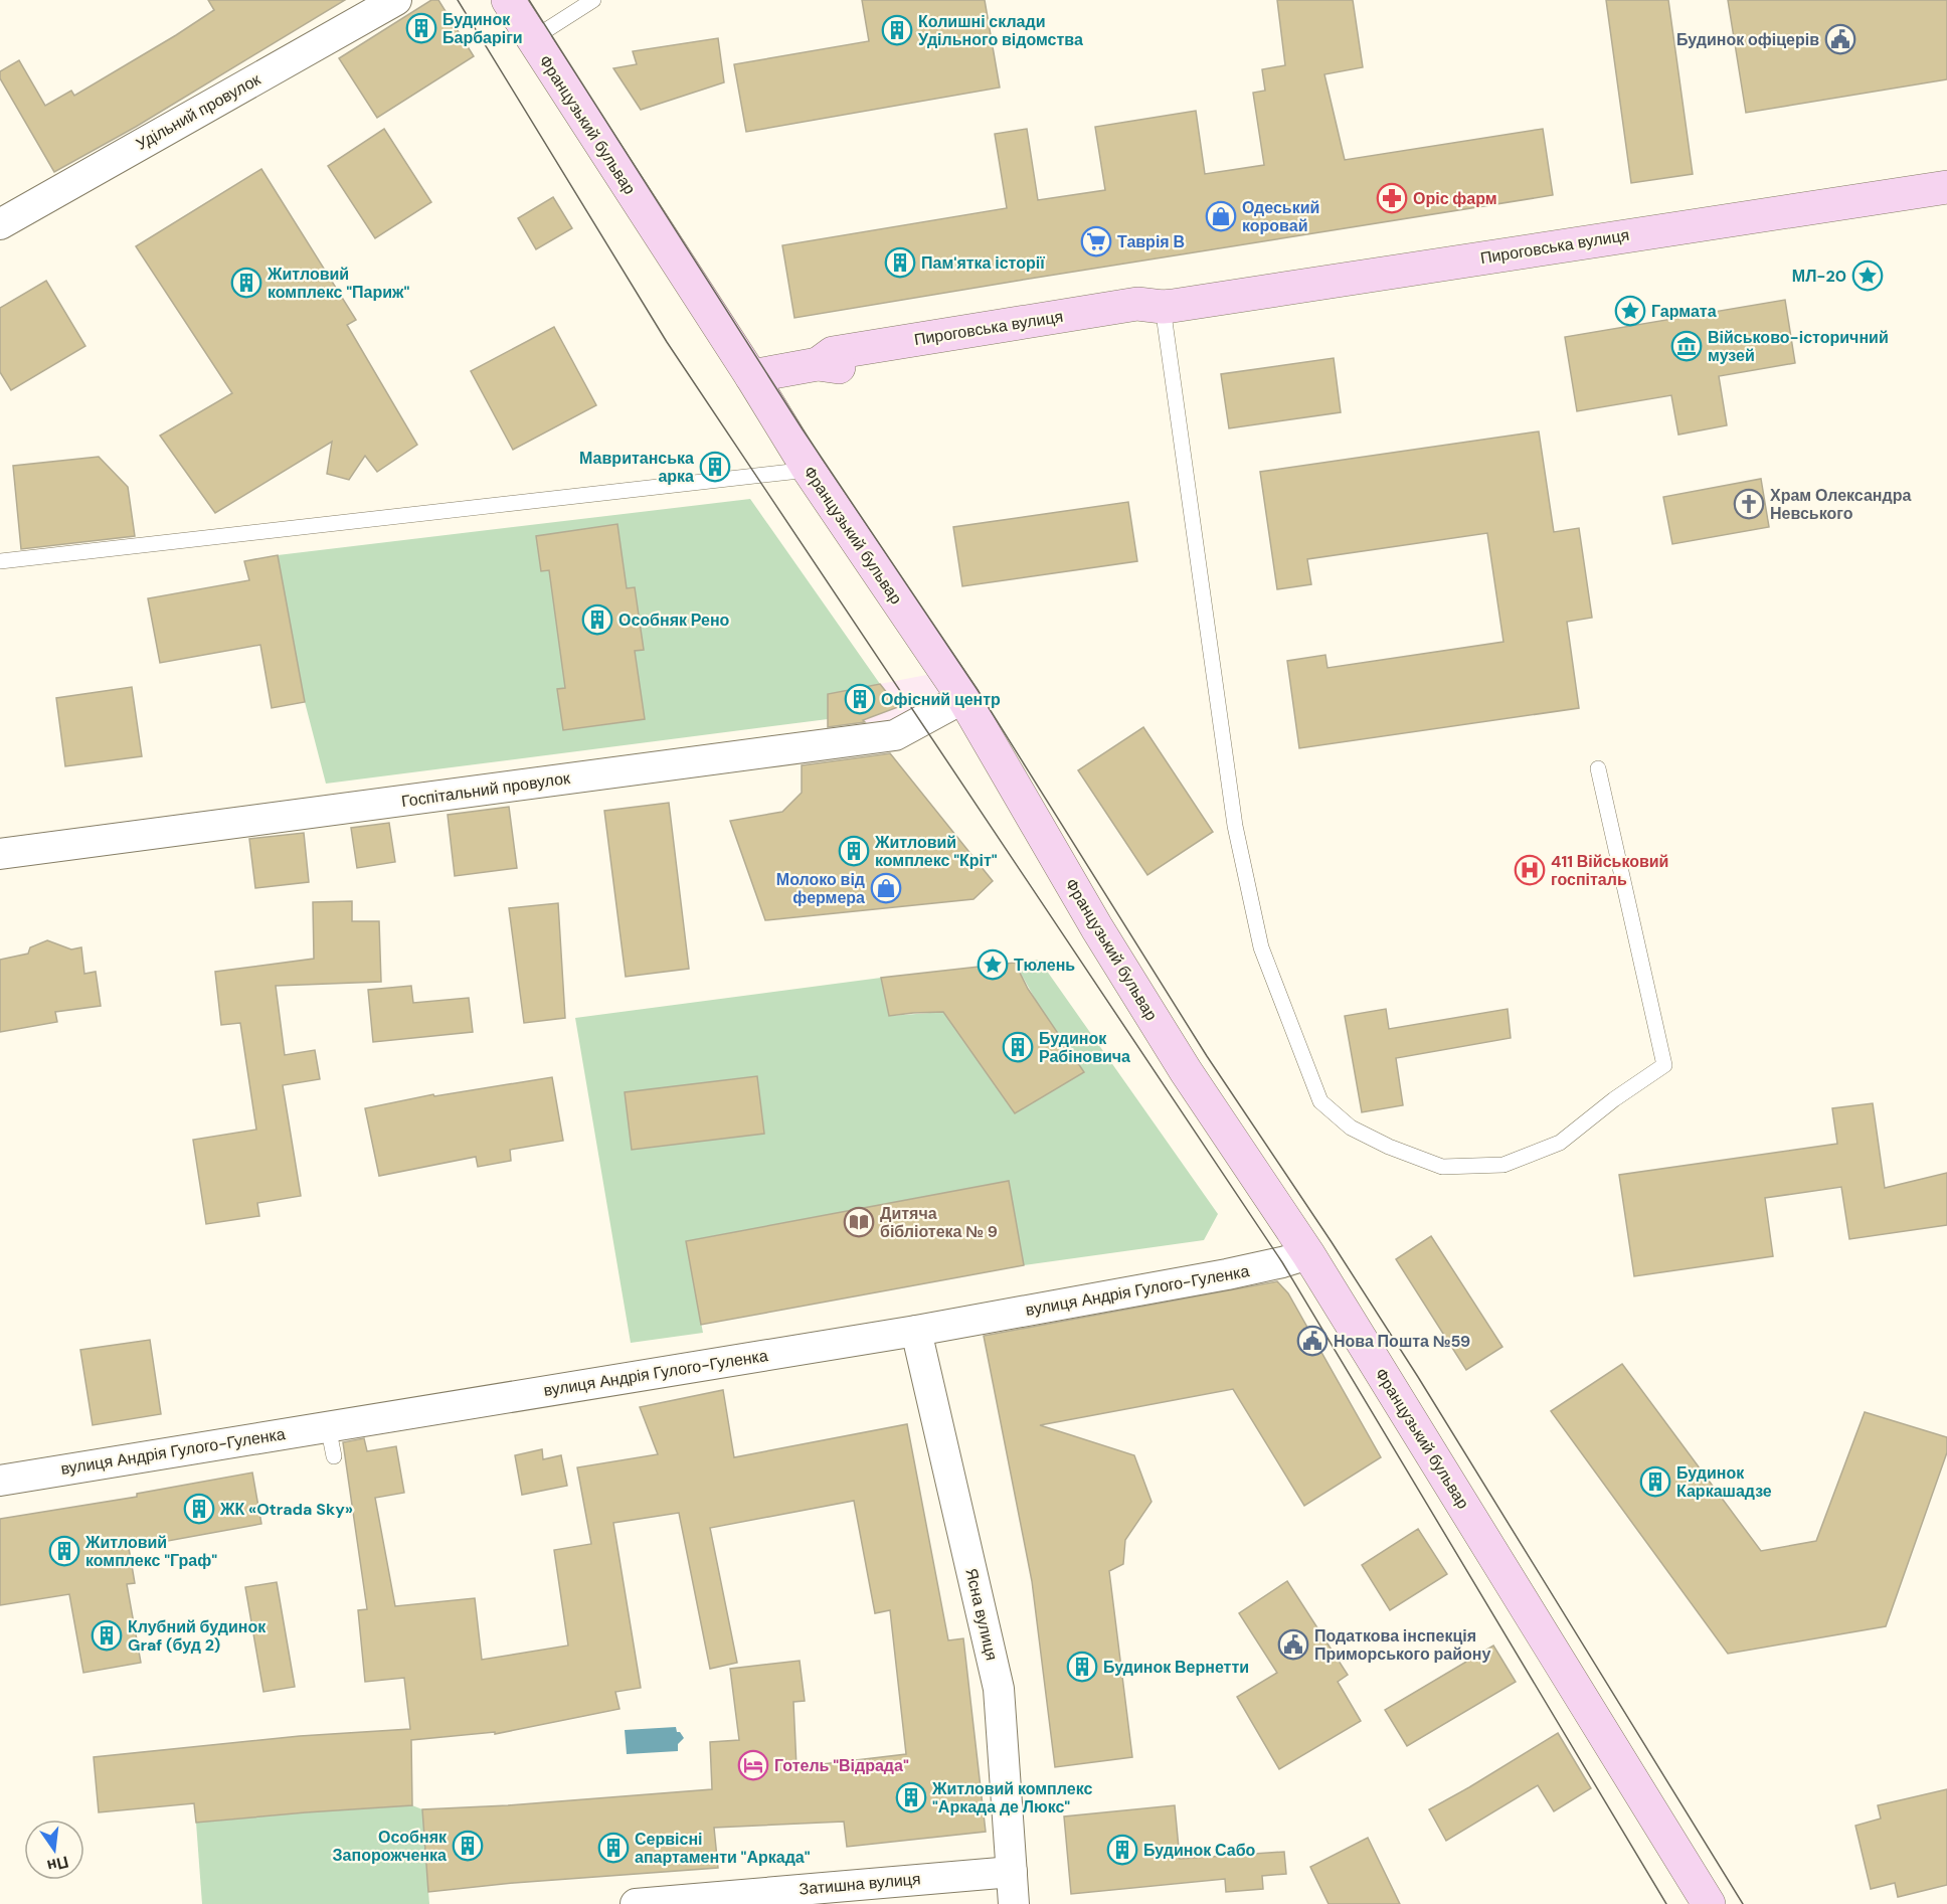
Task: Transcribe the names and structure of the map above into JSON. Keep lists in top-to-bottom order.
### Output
{
  "streets": {
    "street": [
      "Удільний провулок",
      "Французький бульвар",
      "Пироговська вулиця",
      "Госпітальний провулок",
      "вулиця Андрія Гулого-Гуленка",
      "Ясна вулиця",
      "Затишна вулиця"
    ]
  },
  "crossings": [
    ["Французький бульвар", "Пироговська вулиця"],
    ["Французький бульвар", "Госпітальний провулок"],
    ["Французький бульвар", "вулиця Андрія Гулого-Гуленка"],
    ["вулиця Андрія Гулого-Гуленка", "Ясна вулиця"],
    ["Ясна вулиця", "Затишна вулиця"]
  ],
  "places": {
    "building": [
      "Будинок Барбаріги",
      "Колишні склади Удільного відомства",
      "Пам'ятка історії",
      "Житловий комплекс \"Париж\"",
      "Мавританська арка",
      "Особняк Рено",
      "Офісний центр",
      "Житловий комплекс \"Кріт\"",
      "Будинок Рабіновича",
      "Будинок Каркашадзе",
      "ЖК «Otrada Sky»",
      "Житловий комплекс \"Граф\"",
      "Клубний будинок Graf (буд 2)",
      "Будинок Вернетти",
      "Житловий комплекс \"Аркада де Люкс\"",
      "Особняк Запорожченка",
      "Сервісні апартаменти \"Аркада\"",
      "Будинок Сабо"
    ],
    "public building": ["Будинок офіцерів", "Нова Пошта №59", "Податкова інспекція Приморського району"],
    "pharmacy": ["Оріс фарм"],
    "shop": ["Одеський коровай", "Молоко від фермера"],
    "supermarket": ["Таврія В"],
    "place": ["МЛ-20", "Гармата", "Тюлень"],
    "museum": ["Військово-історичний музей"],
    "church": ["Храм Олександра Невського"],
    "hospital": ["411 Військовий госпіталь"],
    "library": ["Дитяча бібліотека № 9"],
    "hotel": ["Готель \"Відрада\""]
  },
  "north": "bottom"
}
